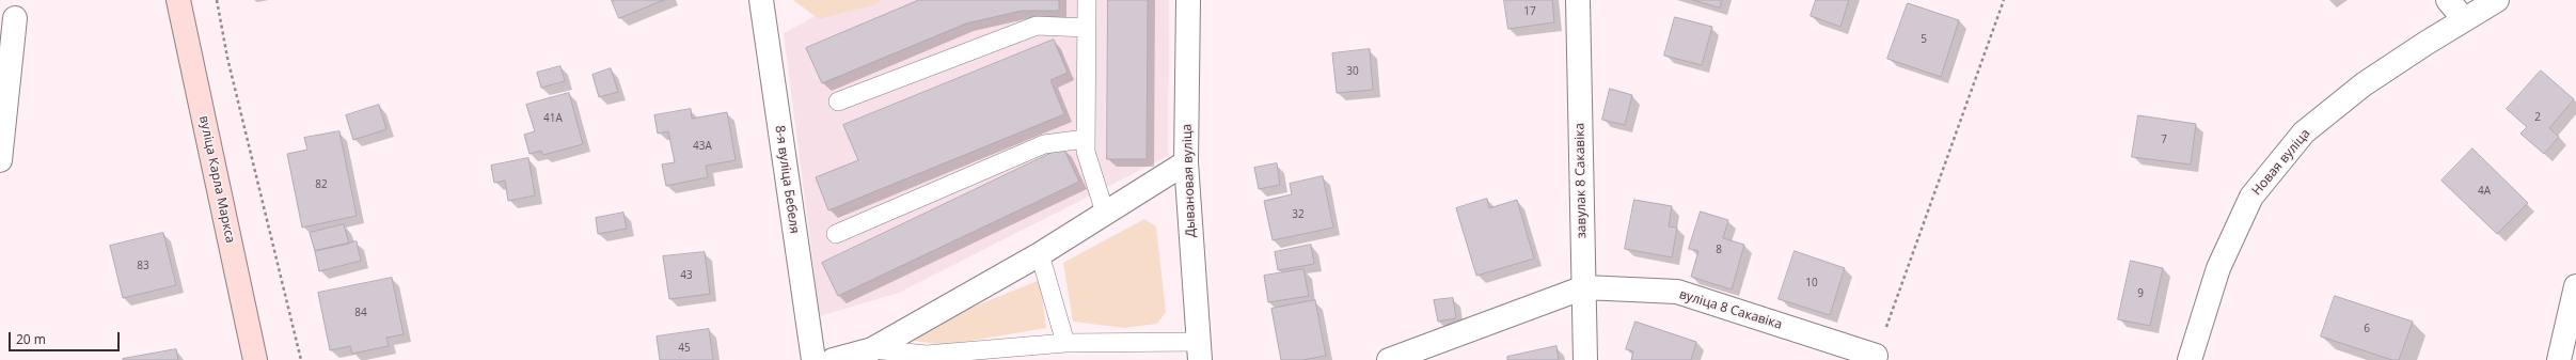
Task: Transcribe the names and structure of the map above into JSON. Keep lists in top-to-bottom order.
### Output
{
  "streets": {
    "main road": ["вуліца Карла Маркса"],
    "street": [
      "Новая вуліца",
      "8-я вуліца Бебеля",
      "Дывановая вуліца",
      "завулак 8 Сакавіка",
      "вуліца 8 Сакавіка"
    ]
  },
  "crossings": [
    ["завулак 8 Сакавіка", "вуліца 8 Сакавіка"]
  ],
  "house_numbers": [
    "17",
    "5",
    "30",
    "2",
    "41А",
    "7",
    "43А",
    "82",
    "4А",
    "32",
    "8",
    "83",
    "43",
    "10",
    "9",
    "84",
    "6",
    "45"
  ],
  "scale_bar": "20 m"
}
